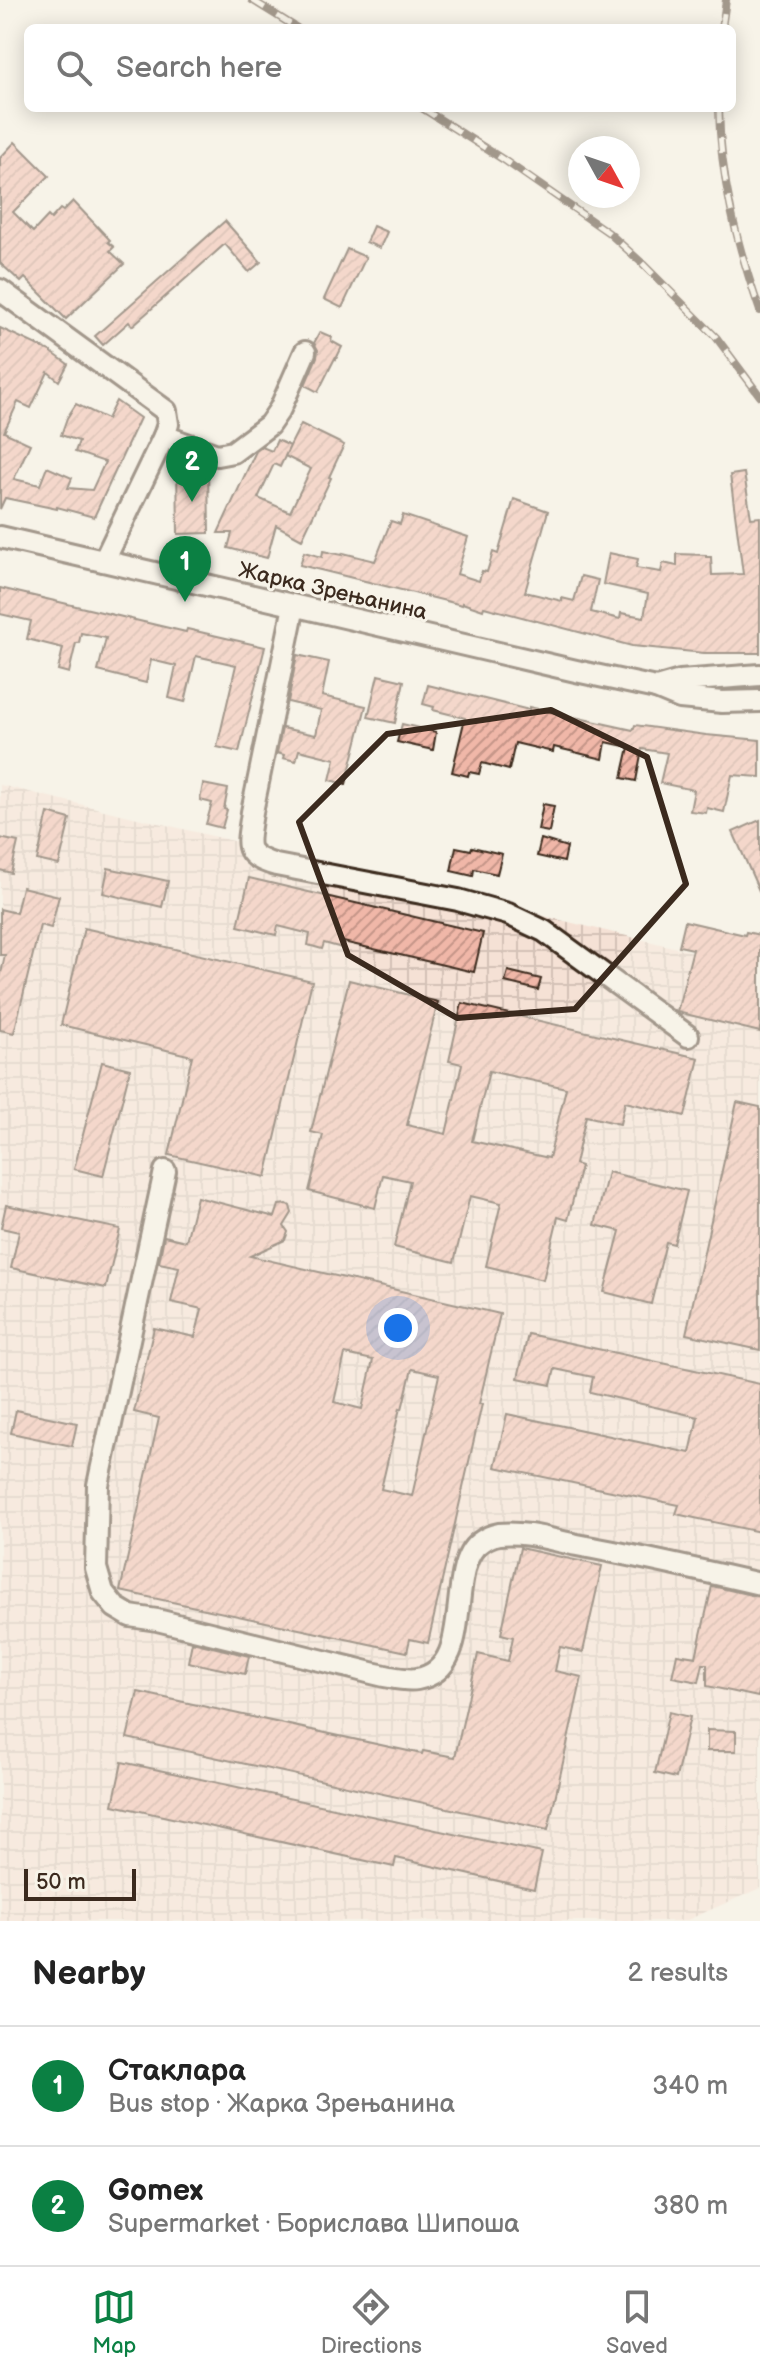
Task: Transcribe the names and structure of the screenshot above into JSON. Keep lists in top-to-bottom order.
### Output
{
  "streets": {
    "street": ["Жарка Зрењанина"]
  },
  "scale_bar": "50 m",
  "north": "bottom right",
  "page": {
    "search": "Search here",
    "pins": ["2", "1"],
    "scale": "50 m",
    "heading": ["Nearby", "2 results"],
    "list": [
      {
        "mark": "1",
        "name": "Стаклара",
        "note": "Bus stop · Жарка Зрењанина",
        "value": "340 m"
      },
      {
        "mark": "2",
        "name": "Gomex",
        "note": "Supermarket · Борислава Шипоша",
        "value": "380 m"
      }
    ],
    "nav": ["Map", "Directions", "Saved"]
  }
}
